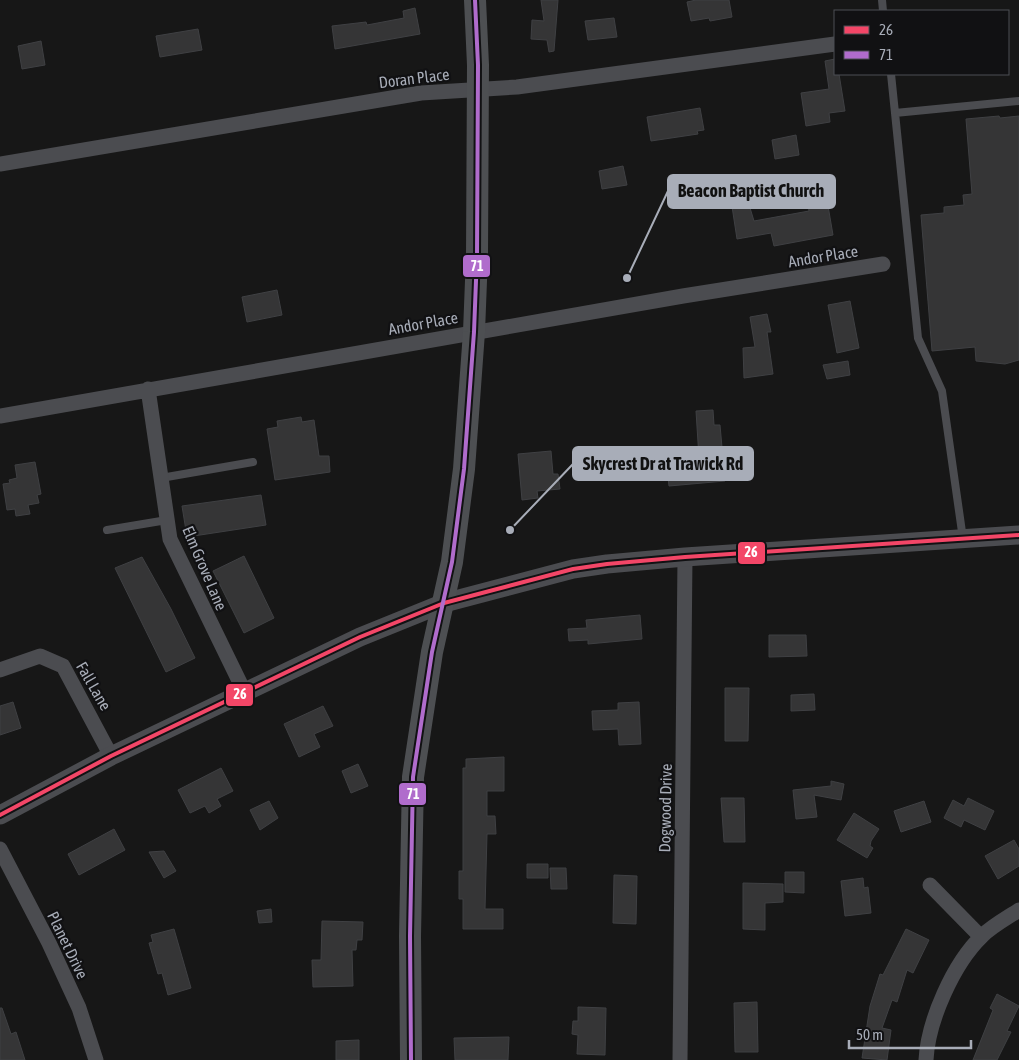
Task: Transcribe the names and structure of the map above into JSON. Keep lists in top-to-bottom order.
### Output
{
  "streets": {
    "street": [
      "Doran Place",
      "Andor Place",
      "Elm Grove Lane",
      "Fall Lane",
      "Dogwood Drive",
      "Planet Drive"
    ]
  },
  "crossings": [
    ["Andor Place", "Elm Grove Lane"]
  ],
  "places": ["Beacon Baptist Church", "Skycrest Dr at Trawick Rd"],
  "lines": ["transit line 71", "transit line 26"],
  "legend": ["26", "71"],
  "scale_bar": "50 m"
}
